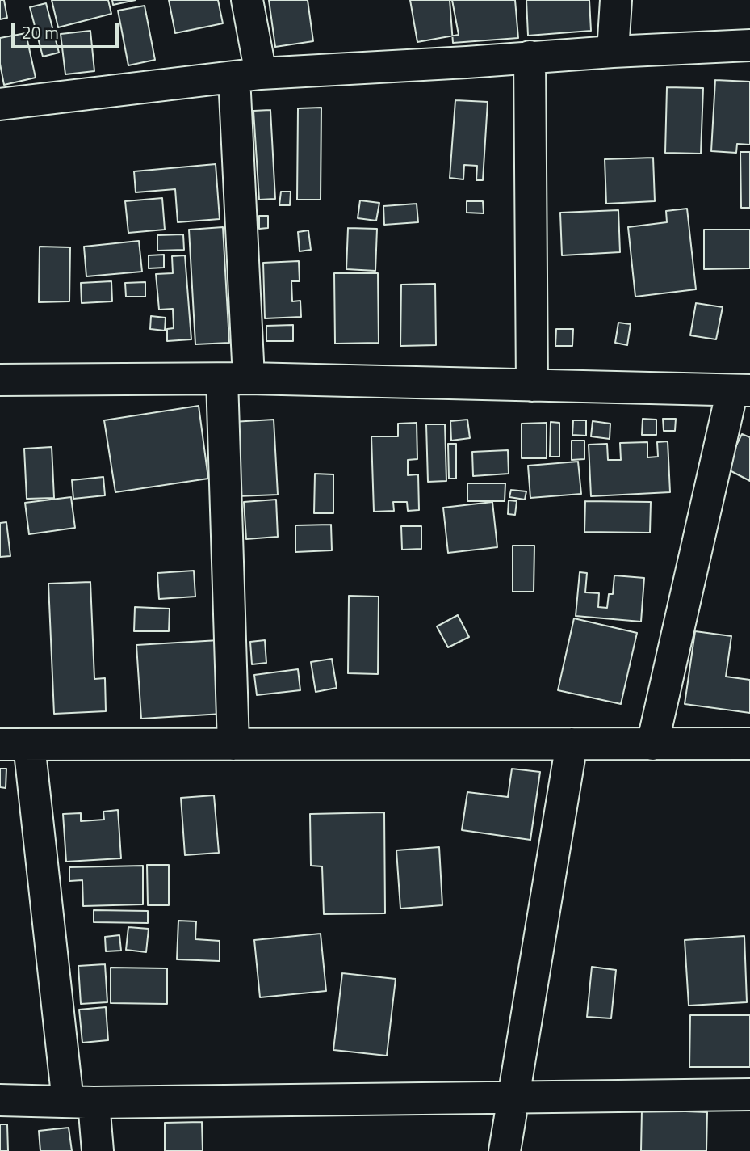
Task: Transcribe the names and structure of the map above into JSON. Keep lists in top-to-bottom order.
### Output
{
  "scale_bar": "20 m"
}
